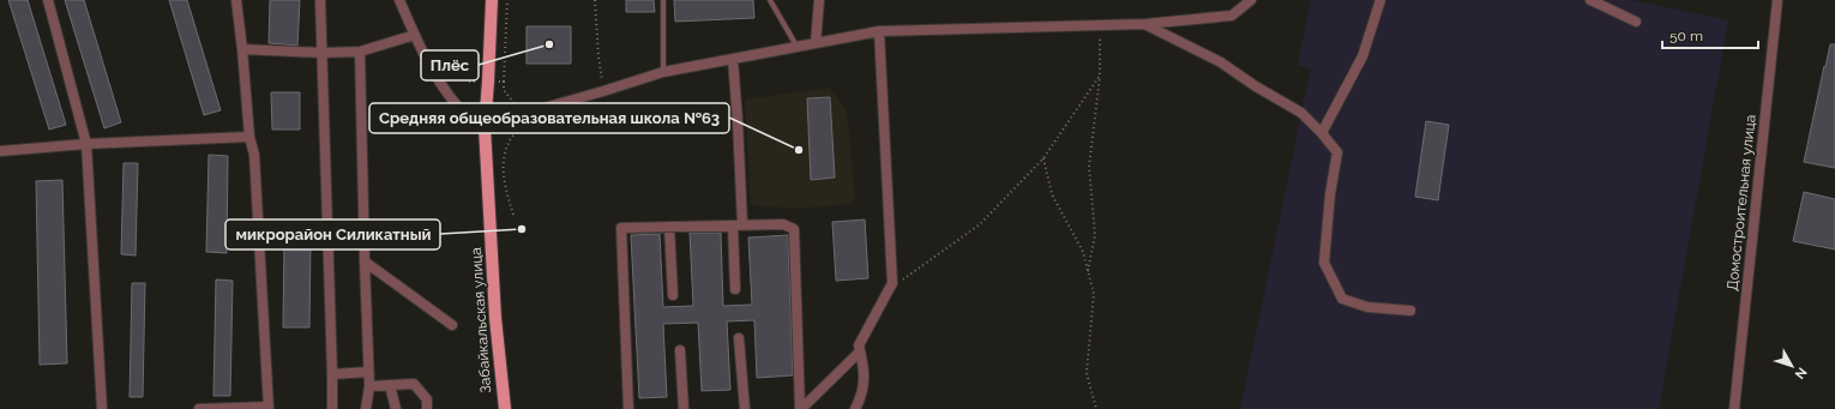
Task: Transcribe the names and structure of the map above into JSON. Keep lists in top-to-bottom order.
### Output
{
  "streets": {
    "main road": ["Забайкальская улица"],
    "street": ["Домостроительная улица"]
  },
  "places": ["Плёс", "Средняя общеобразовательная школа №63", "микрорайон Силикатный"],
  "scale_bar": "50 m",
  "north": "bottom right"
}
